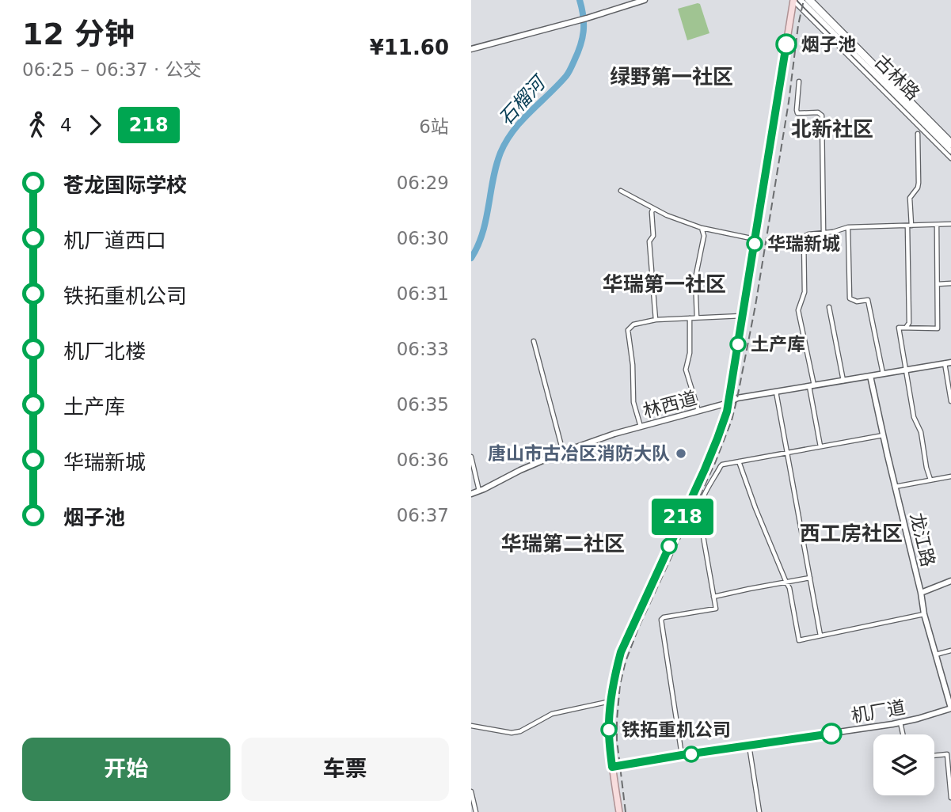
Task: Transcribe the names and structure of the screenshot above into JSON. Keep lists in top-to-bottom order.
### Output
{
  "streets": {
    "street": [
      "古林路",
      "林西道",
      "龙江路",
      "机厂道"
    ]
  },
  "crossings": [
    ["林西道", "龙江路"],
    ["龙江路", "机厂道"]
  ],
  "districts": [
    "绿野第一社区",
    "北新社区",
    "华瑞第一社区",
    "西工房社区",
    "华瑞第二社区"
  ],
  "water": ["石榴河"],
  "places": [
    "烟子池",
    "华瑞新城",
    "土产库",
    "唐山市古冶区消防大队",
    "铁拓重机公司"
  ],
  "lines": ["bus line 218"],
  "page": {
    "heading": ["12 分钟", "06:25 – 06:37 · 公交", "¥11.60"],
    "on_map": "218",
    "legs": ["4", "218", "6站"],
    "list": [
      {
        "name": "苍龙国际学校",
        "value": "06:29"
      },
      {
        "name": "机厂道西口",
        "value": "06:30"
      },
      {
        "name": "铁拓重机公司",
        "value": "06:31"
      },
      {
        "name": "机厂北楼",
        "value": "06:33"
      },
      {
        "name": "土产库",
        "value": "06:35"
      },
      {
        "name": "华瑞新城",
        "value": "06:36"
      },
      {
        "name": "烟子池",
        "value": "06:37"
      }
    ],
    "buttons": ["开始", "车票"]
  }
}
